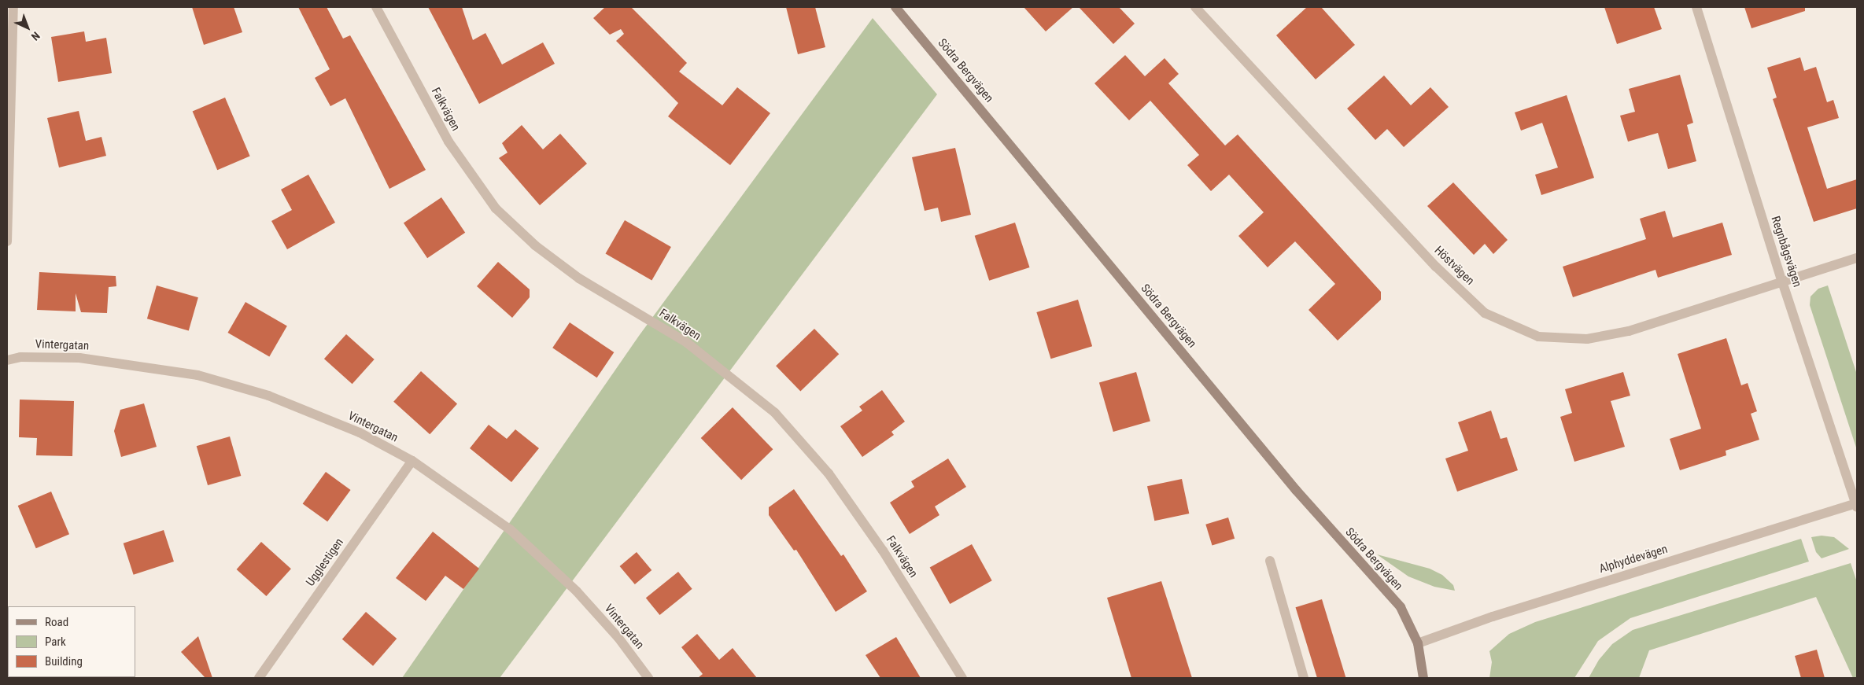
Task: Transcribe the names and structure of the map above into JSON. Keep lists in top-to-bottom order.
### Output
{
  "streets": {
    "street": [
      "Södra Bergvägen",
      "Falkvägen",
      "Regnbågsvägen",
      "Höstvägen",
      "Vintergatan",
      "Alphyddevägen",
      "Ugglestigen"
    ]
  },
  "crossings": [
    ["Södra Bergvägen", "Alphyddevägen"],
    ["Regnbågsvägen", "Höstvägen"],
    ["Regnbågsvägen", "Alphyddevägen"],
    ["Vintergatan", "Ugglestigen"]
  ],
  "legend": ["Road", "Park", "Building"],
  "north": "bottom right"
}
